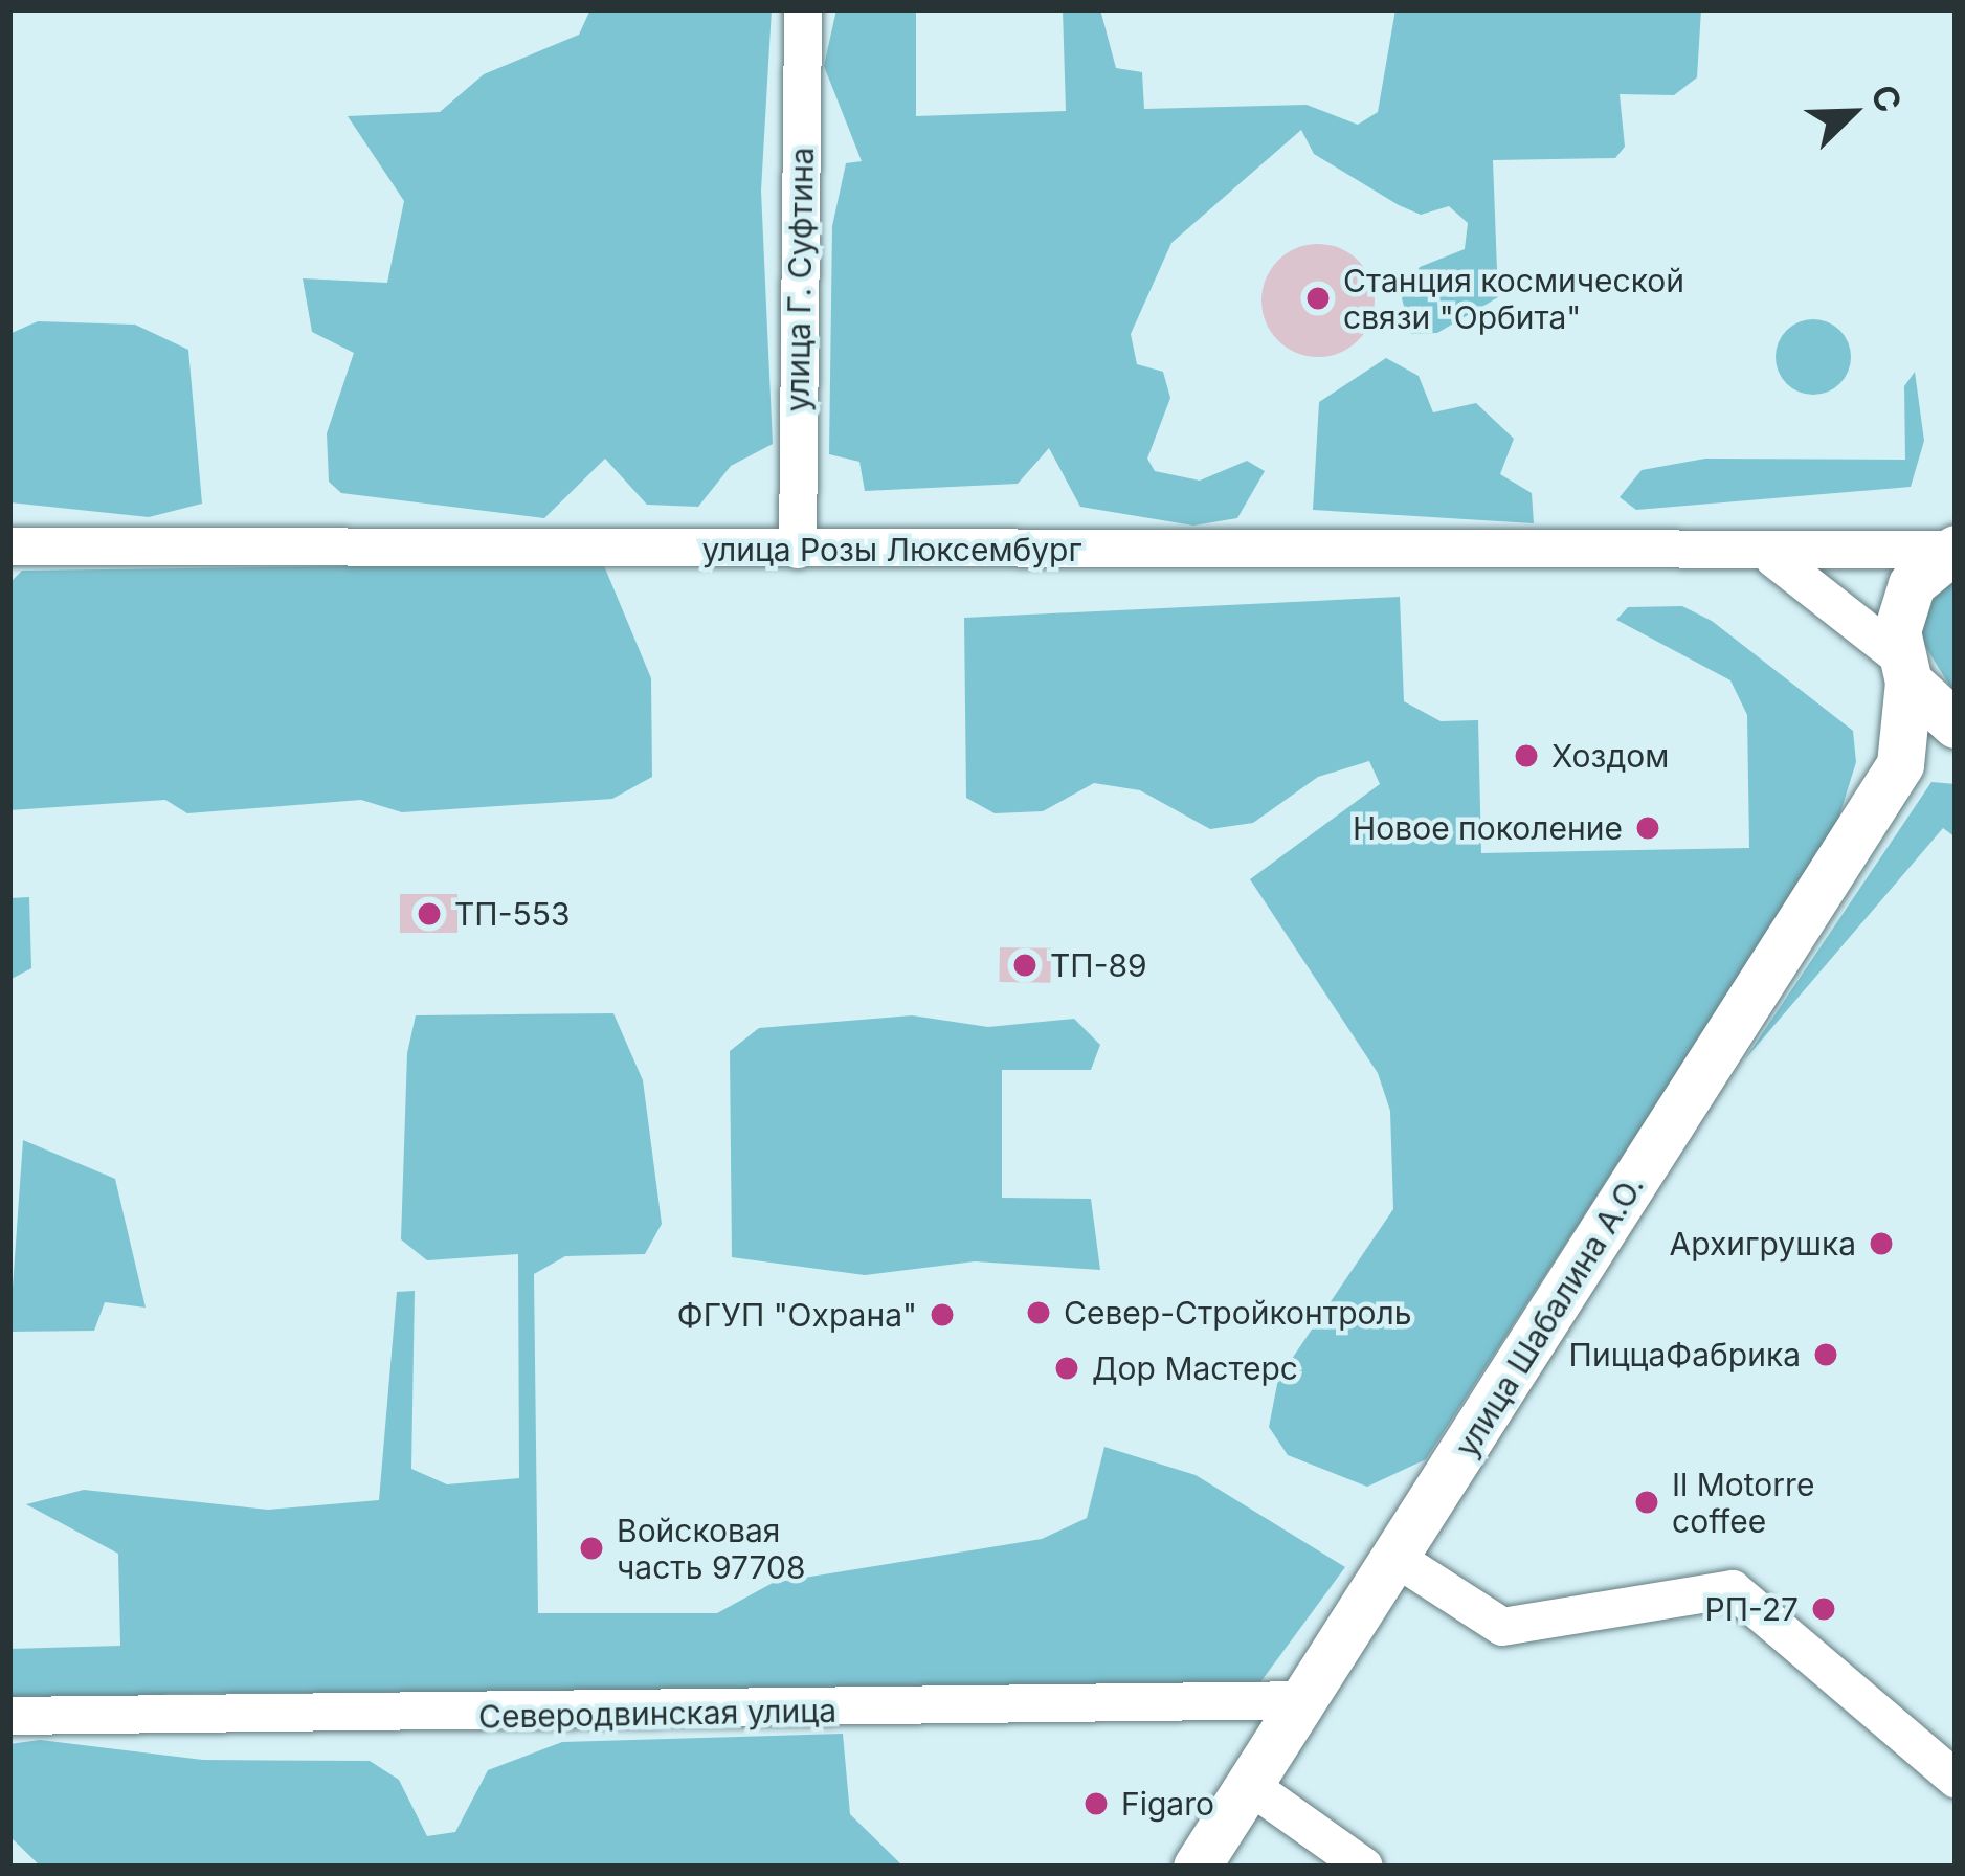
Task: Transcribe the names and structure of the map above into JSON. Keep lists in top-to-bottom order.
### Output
{
  "streets": {
    "street": [
      "улица Г. Суфтина",
      "улица Розы Люксембург",
      "улица Шабалина А.О.",
      "Северодвинская улица"
    ]
  },
  "crossings": [
    ["улица Г. Суфтина", "улица Розы Люксембург"],
    ["улица Шабалина А.О.", "Северодвинская улица"]
  ],
  "places": [
    "Станция космической связи \"Орбита\"",
    "Хоздом",
    "Новое поколение",
    "ТП-553",
    "ТП-89",
    "Архигрушка",
    "Север-Стройконтроль",
    "ФГУП \"Охрана\"",
    "ПиццаФабрика",
    "Дор Мастерс",
    "Il Motorre coffee",
    "Войсковая часть 97708",
    "РП-27",
    "Figaro"
  ],
  "north": "top right"
}
